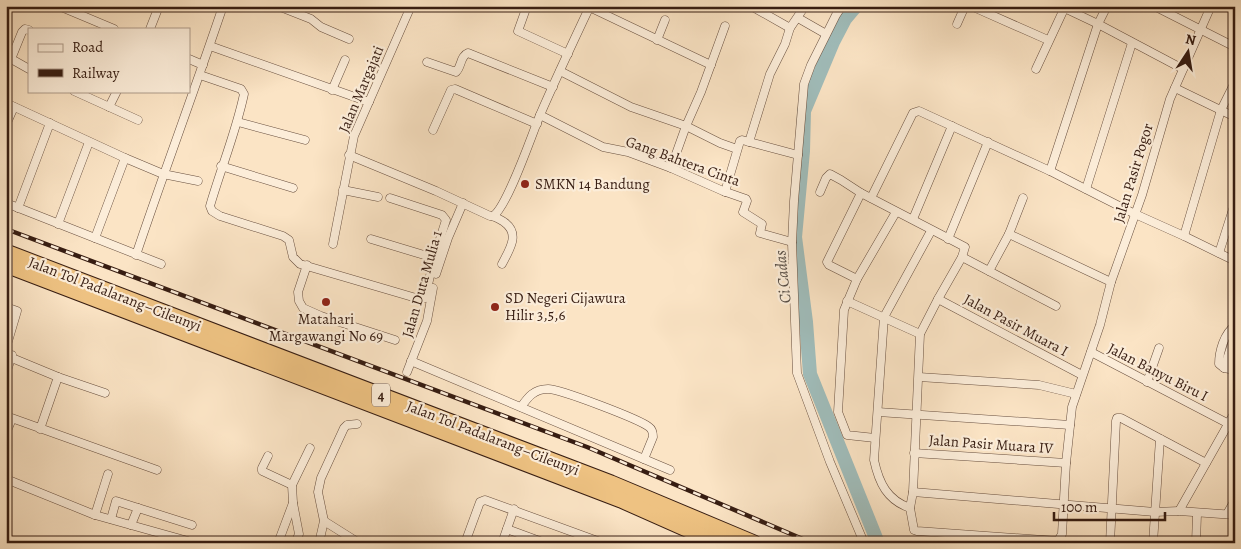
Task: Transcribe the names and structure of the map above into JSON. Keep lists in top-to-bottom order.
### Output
{
  "streets": {
    "highway": ["Jalan Tol Padalarang–Cileunyi", "4"],
    "street": [
      "Jalan Margajati",
      "Gang Bahtera Cinta",
      "Jalan Pasir Pogor",
      "Jalan Duta Mulia 1",
      "Jalan Pasir Muara I",
      "Jalan Banyu Biru I",
      "Jalan Pasir Muara IV"
    ]
  },
  "crossings": [
    ["Jalan Pasir Pogor", "Jalan Pasir Muara I"],
    ["Jalan Pasir Pogor", "Jalan Banyu Biru I"],
    ["Jalan Pasir Pogor", "Jalan Pasir Muara IV"]
  ],
  "water": ["Ci Cadas"],
  "places": ["SMKN 14 Bandung", "Matahari Margawangi No 69", "SD Negeri Cijawura Hilir 3,5,6"],
  "legend": ["Road", "Railway"],
  "scale_bar": "100 m",
  "north": "top"
}
